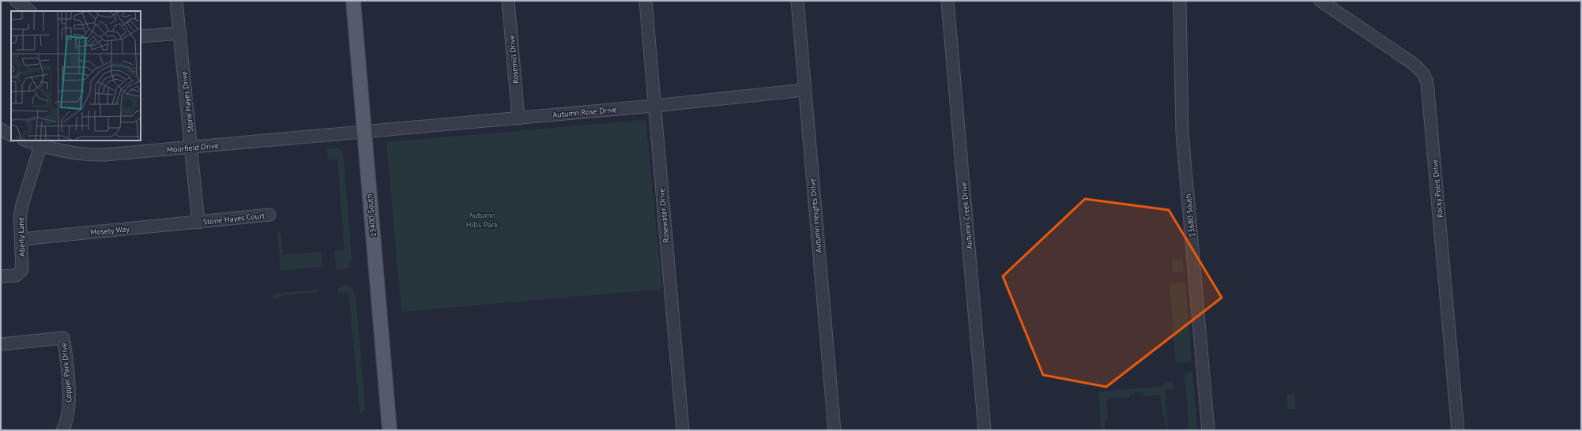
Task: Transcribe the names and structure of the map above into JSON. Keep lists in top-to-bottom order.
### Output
{
  "streets": {
    "main road": ["13400 South"],
    "street": [
      "Rosemill Drive",
      "Stone Hayes Drive",
      "Autumn Rose Drive",
      "Moorfield Drive",
      "Rocky Point Drive",
      "Rosewater Drive",
      "Autumn Heights Drive",
      "Autumn Creek Drive",
      "13680 South",
      "Stone Hayes Court",
      "Mosely Way",
      "Aberly Lane",
      "Copper Park Drive"
    ]
  },
  "crossings": [
    ["Rosemill Drive", "Autumn Rose Drive"],
    ["Stone Hayes Drive", "Moorfield Drive"],
    ["Stone Hayes Drive", "Stone Hayes Court"],
    ["Stone Hayes Drive", "Mosely Way"],
    ["Autumn Rose Drive", "Moorfield Drive"],
    ["Autumn Rose Drive", "13400 South"],
    ["Autumn Rose Drive", "Rosewater Drive"],
    ["Autumn Rose Drive", "Autumn Heights Drive"],
    ["Moorfield Drive", "13400 South"],
    ["Moorfield Drive", "Aberly Lane"],
    ["Stone Hayes Court", "Mosely Way"],
    ["Mosely Way", "Aberly Lane"]
  ],
  "parks": ["Autumn Hills Park"]
}
